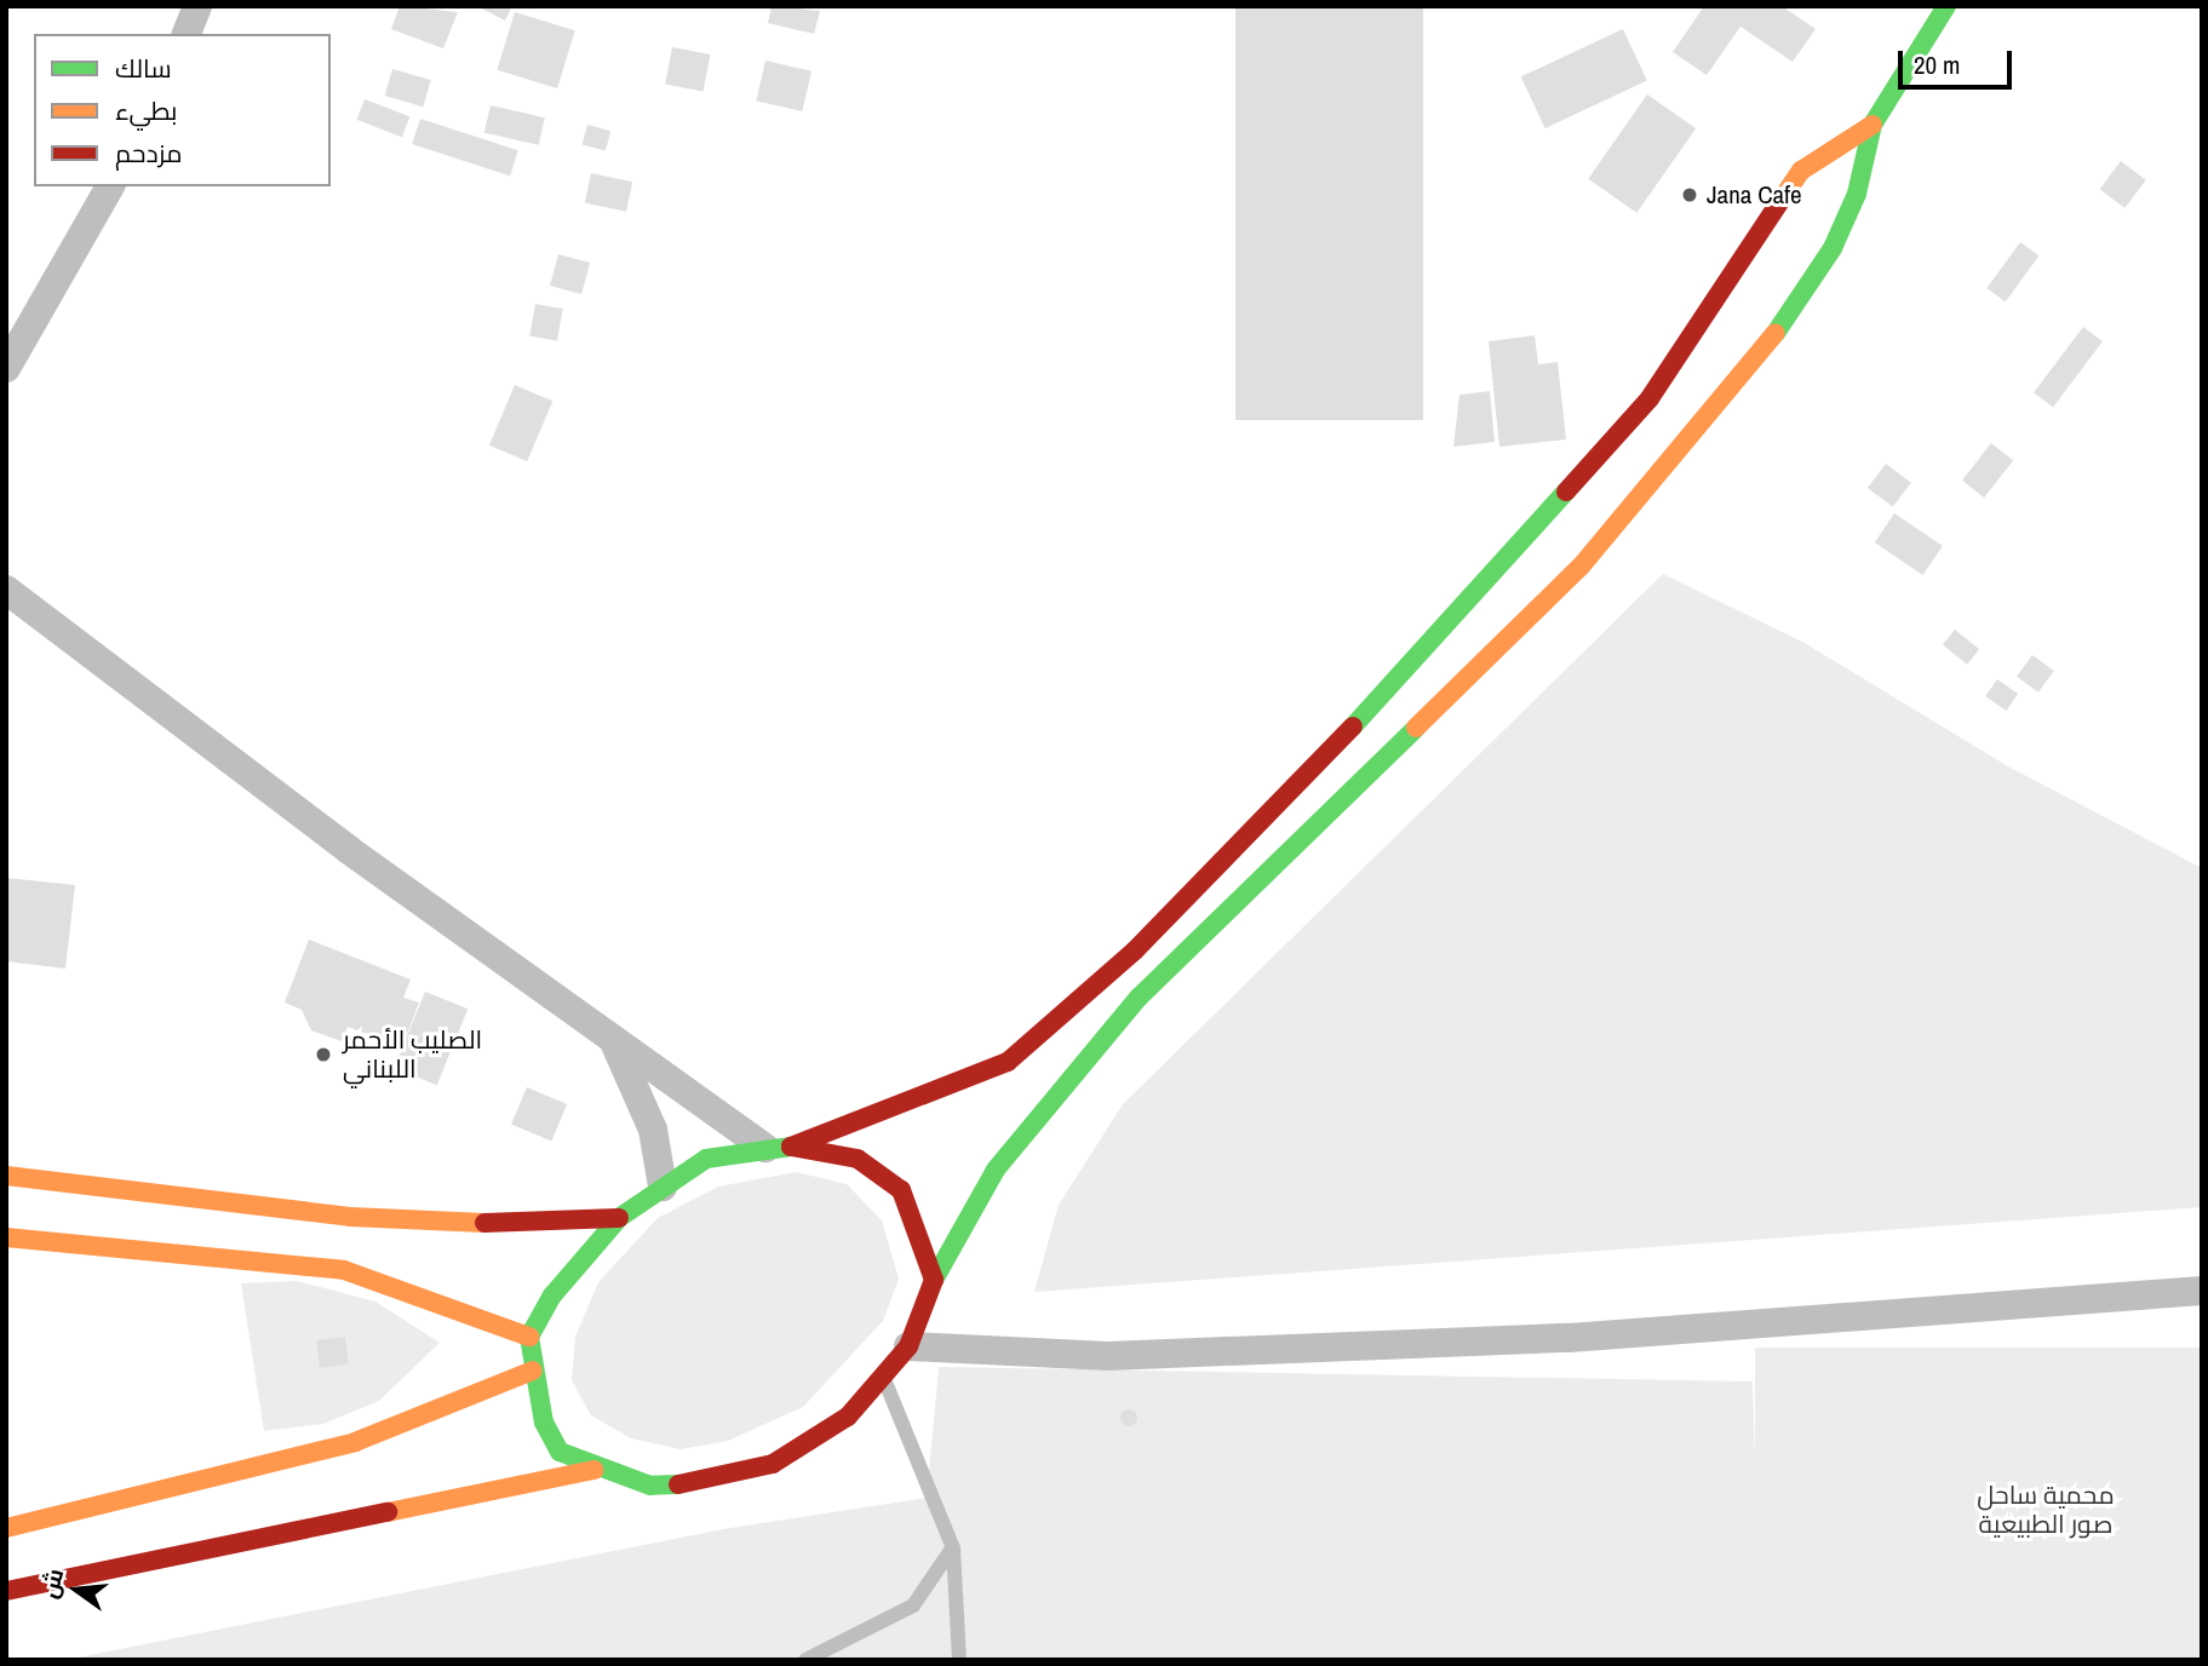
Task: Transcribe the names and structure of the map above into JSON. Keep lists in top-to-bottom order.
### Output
{
  "parks": ["محمية ساحل صور الطبيعية"],
  "places": ["Jana Cafe", "الصليب الأحمر اللبناني"],
  "legend": ["سالك", "بطيء", "مزدحم"],
  "scale_bar": "20 m",
  "north": "left"
}
